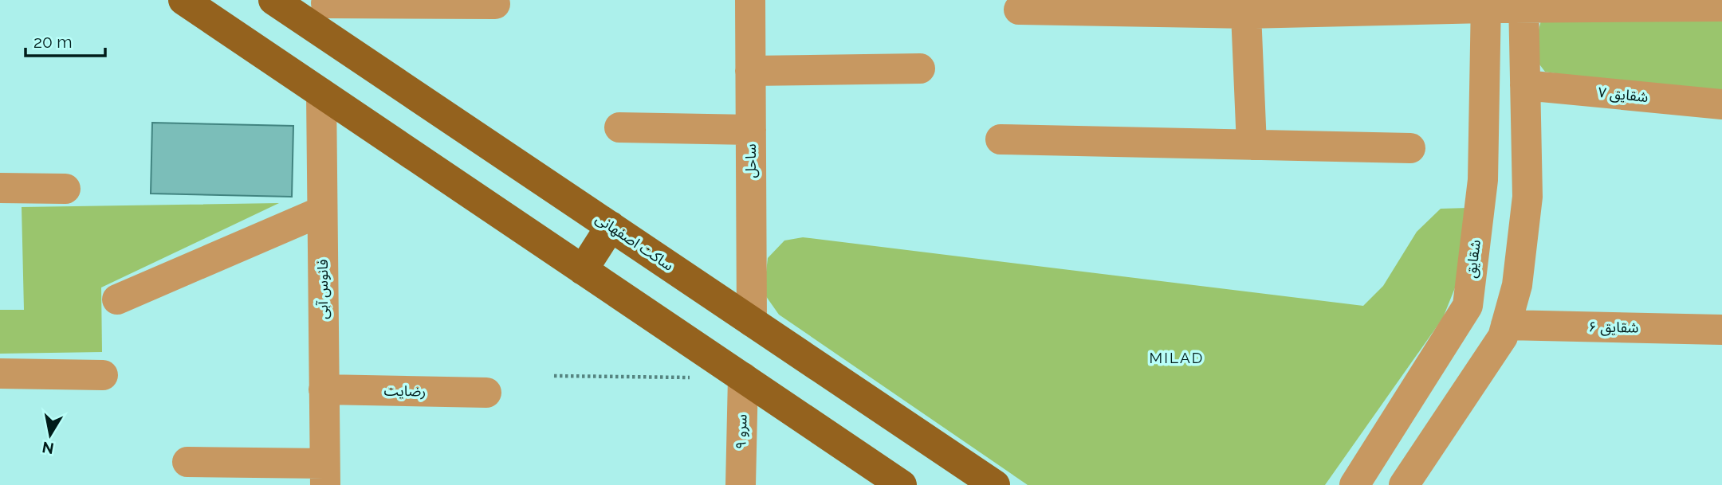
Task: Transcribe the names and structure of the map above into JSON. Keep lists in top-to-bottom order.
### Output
{
  "streets": {
    "main road": ["ساکت اصفهانی"],
    "street": [
      "شقایق ۷",
      "ساحل",
      "شقایق",
      "فانوس آبی",
      "شقایق ۶",
      "رضایت",
      "سرو ۹"
    ]
  },
  "crossings": [
    ["ساحل", "ساکت اصفهانی"],
    ["فانوس آبی", "رضایت"]
  ],
  "districts": ["MILAD"],
  "scale_bar": "20 m",
  "north": "bottom"
}
